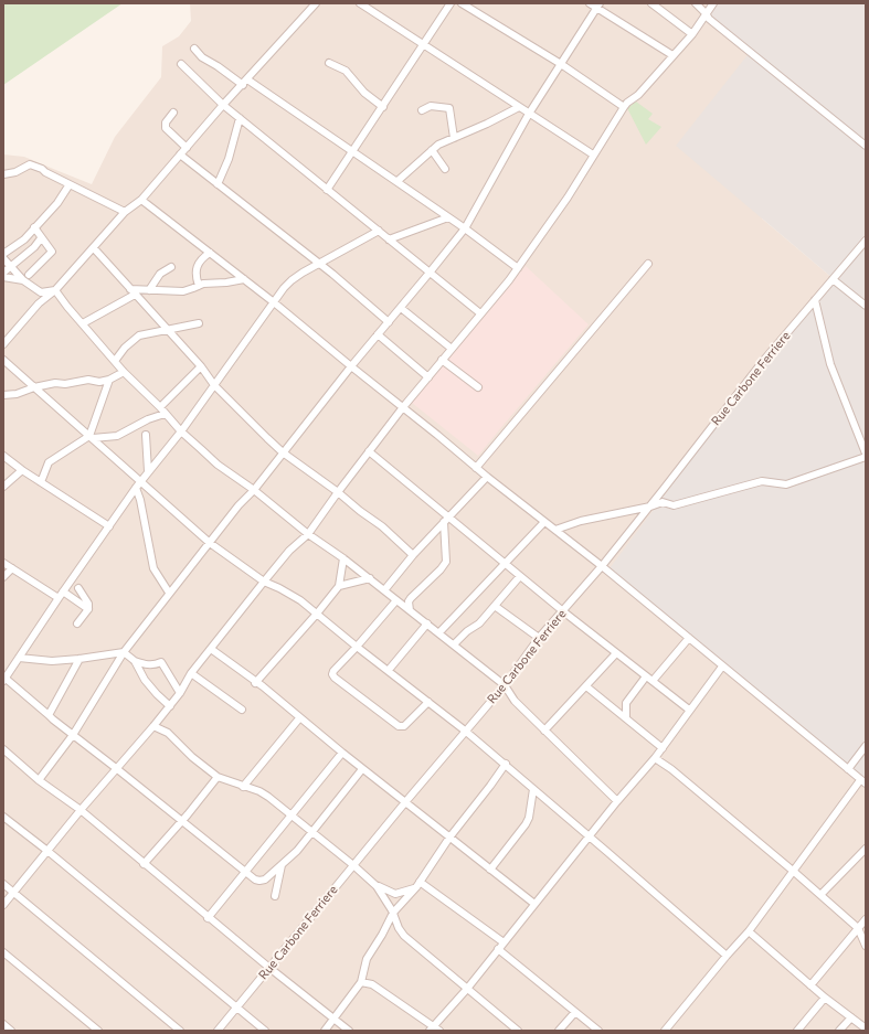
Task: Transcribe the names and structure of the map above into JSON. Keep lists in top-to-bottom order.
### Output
{
  "streets": {
    "street": ["Rue Carbone Ferriere"]
  }
}
